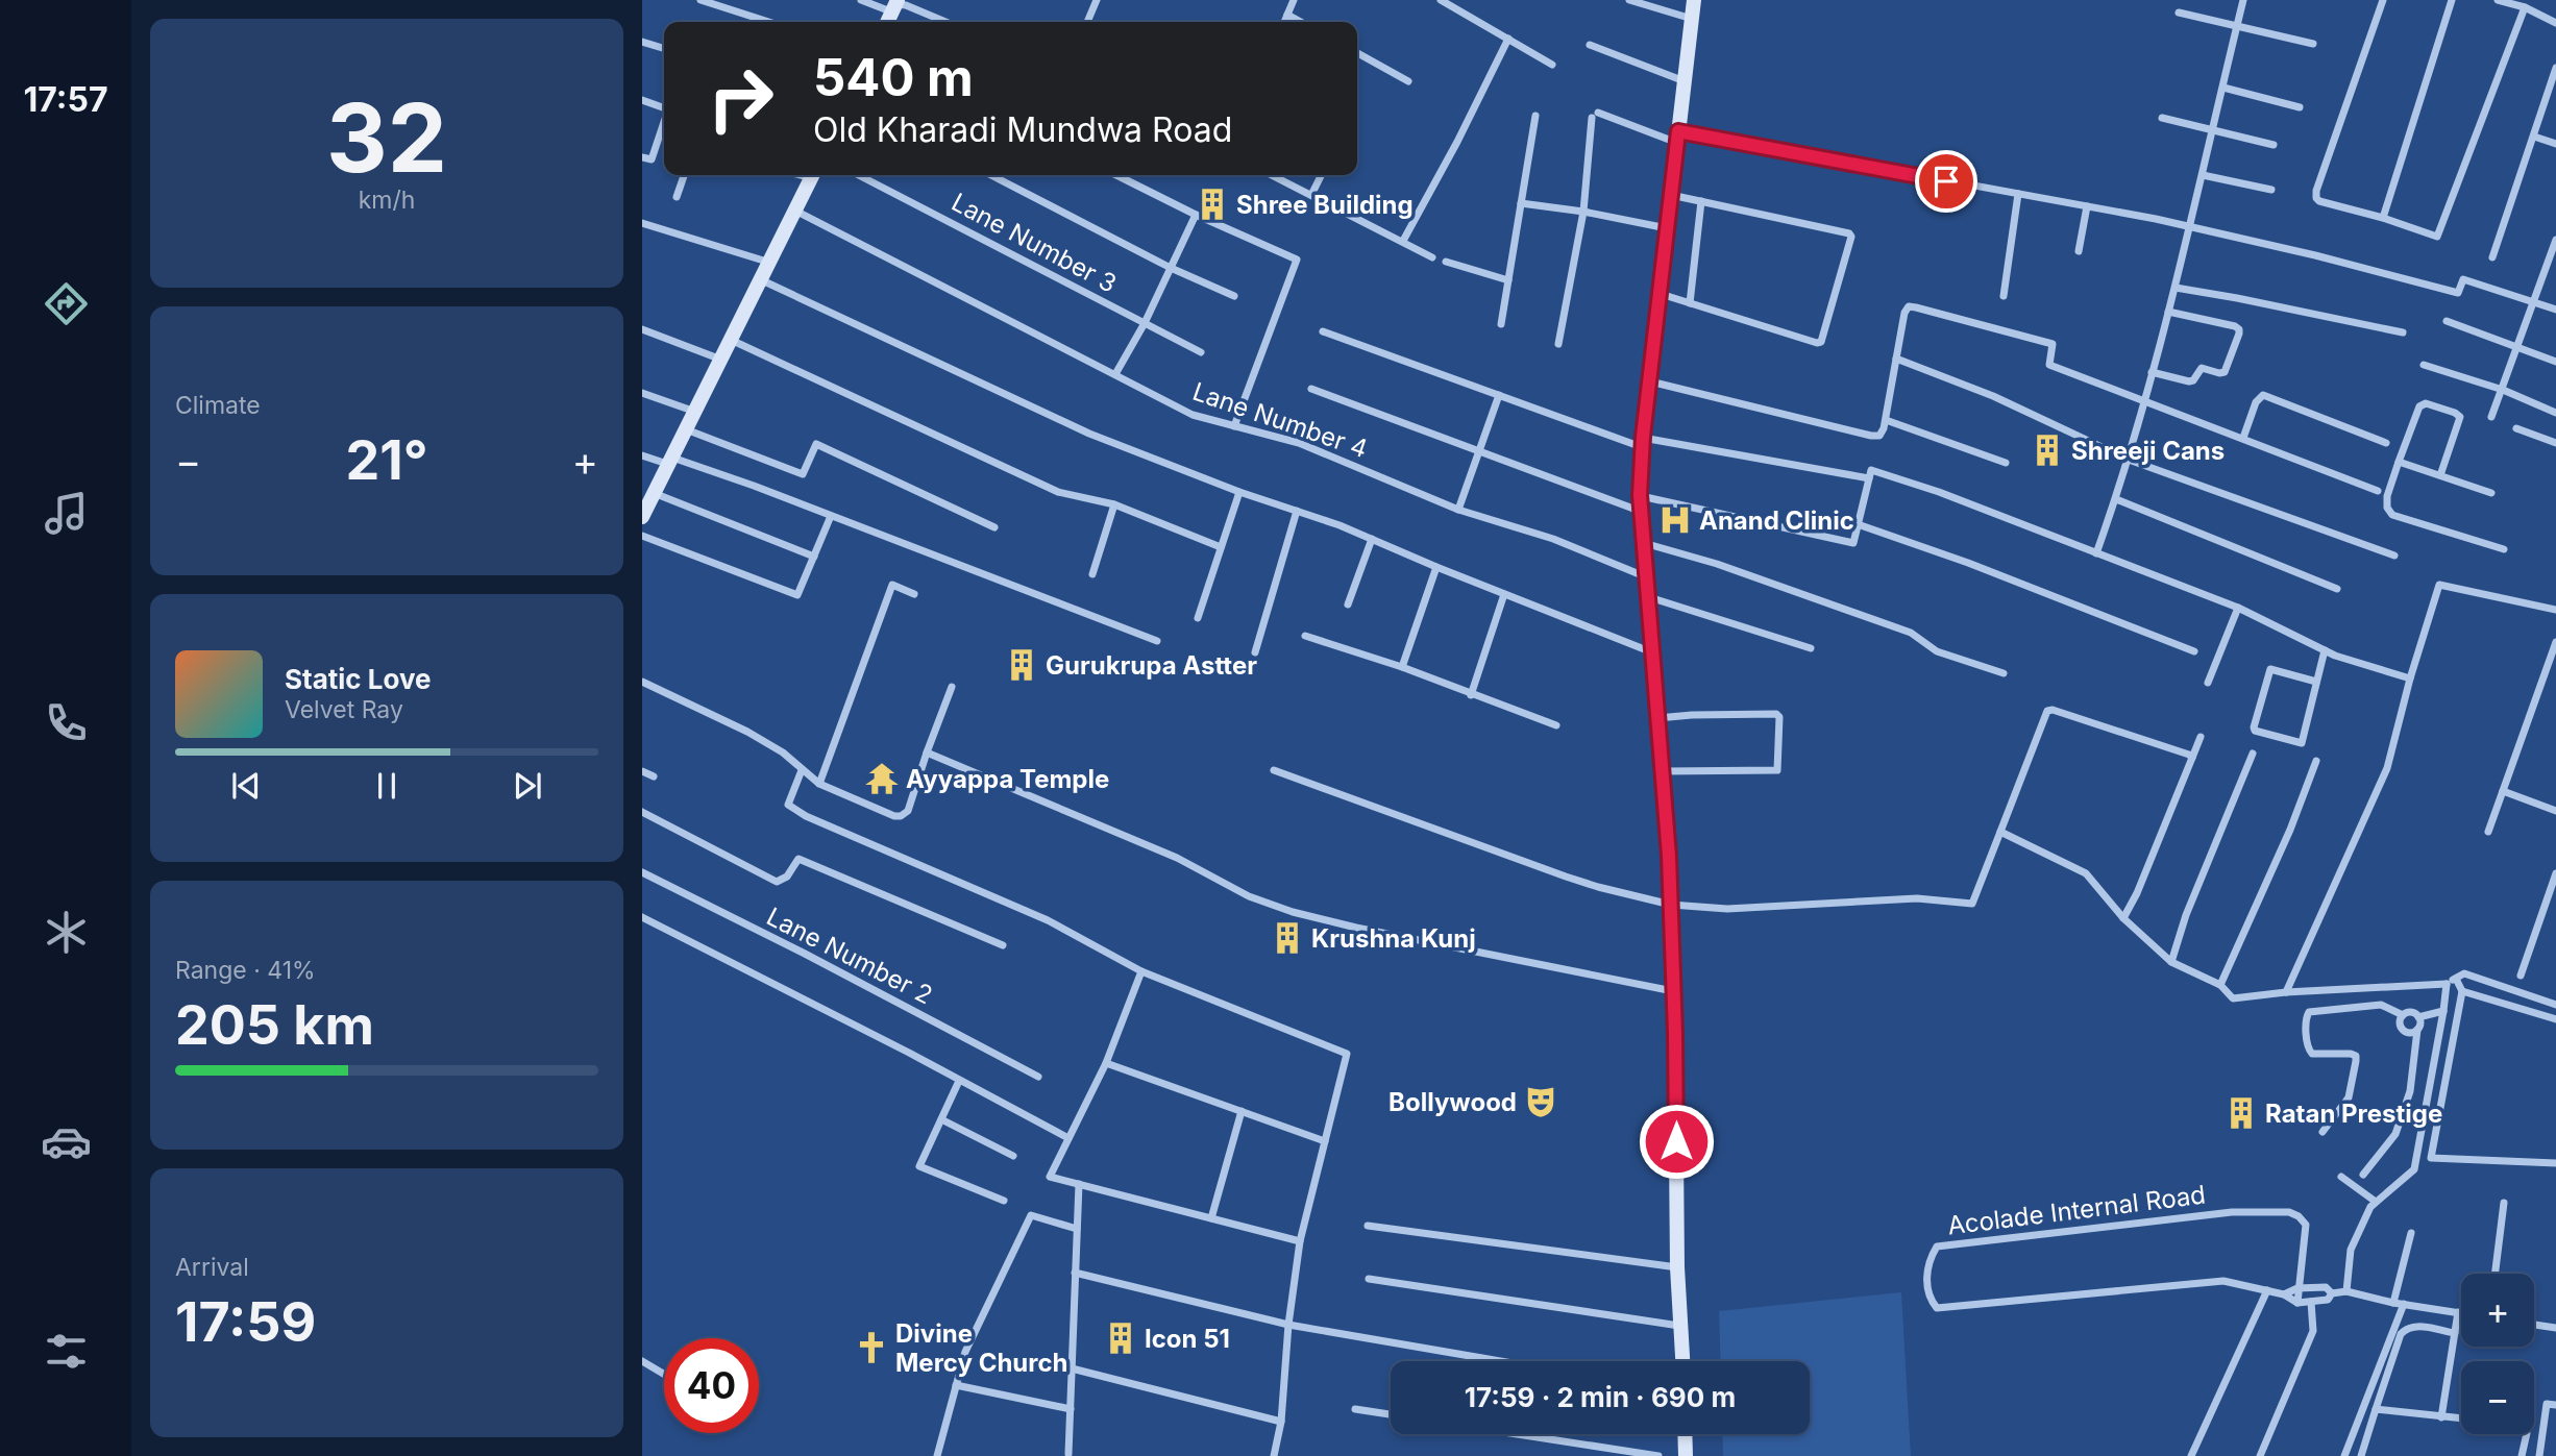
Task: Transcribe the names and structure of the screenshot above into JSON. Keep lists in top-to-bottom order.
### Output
{
  "streets": {
    "street": [
      "Lane Number 3",
      "Lane Number 4",
      "Lane Number 2",
      "Acolade Internal Road"
    ]
  },
  "places": {
    "building": [
      "Shree Building",
      "Shreeji Cans",
      "Gurukrupa Astter",
      "Krushna Kunj",
      "Ratan Prestige",
      "Icon 51"
    ],
    "hospital": ["Anand Clinic"],
    "temple": ["Ayyappa Temple"],
    "theatre": ["Bollywood"],
    "church": ["Divine Mercy Church"]
  },
  "page": {
    "tabs": "17:57",
    "tile": [
      ["32", "km/h"],
      "Climate",
      ["Range · 41%", "205 km"],
      ["Arrival", "17:59"]
    ],
    "turn": ["540 m", "Old Kharadi Mundwa Road"],
    "heat": ["−", "21°", "+"],
    "song": ["Static Love", "Velvet Ray"],
    "map_buttons": ["+", "−"],
    "limit": "40",
    "trip": "17:59 · 2 min · 690 m"
  }
}
